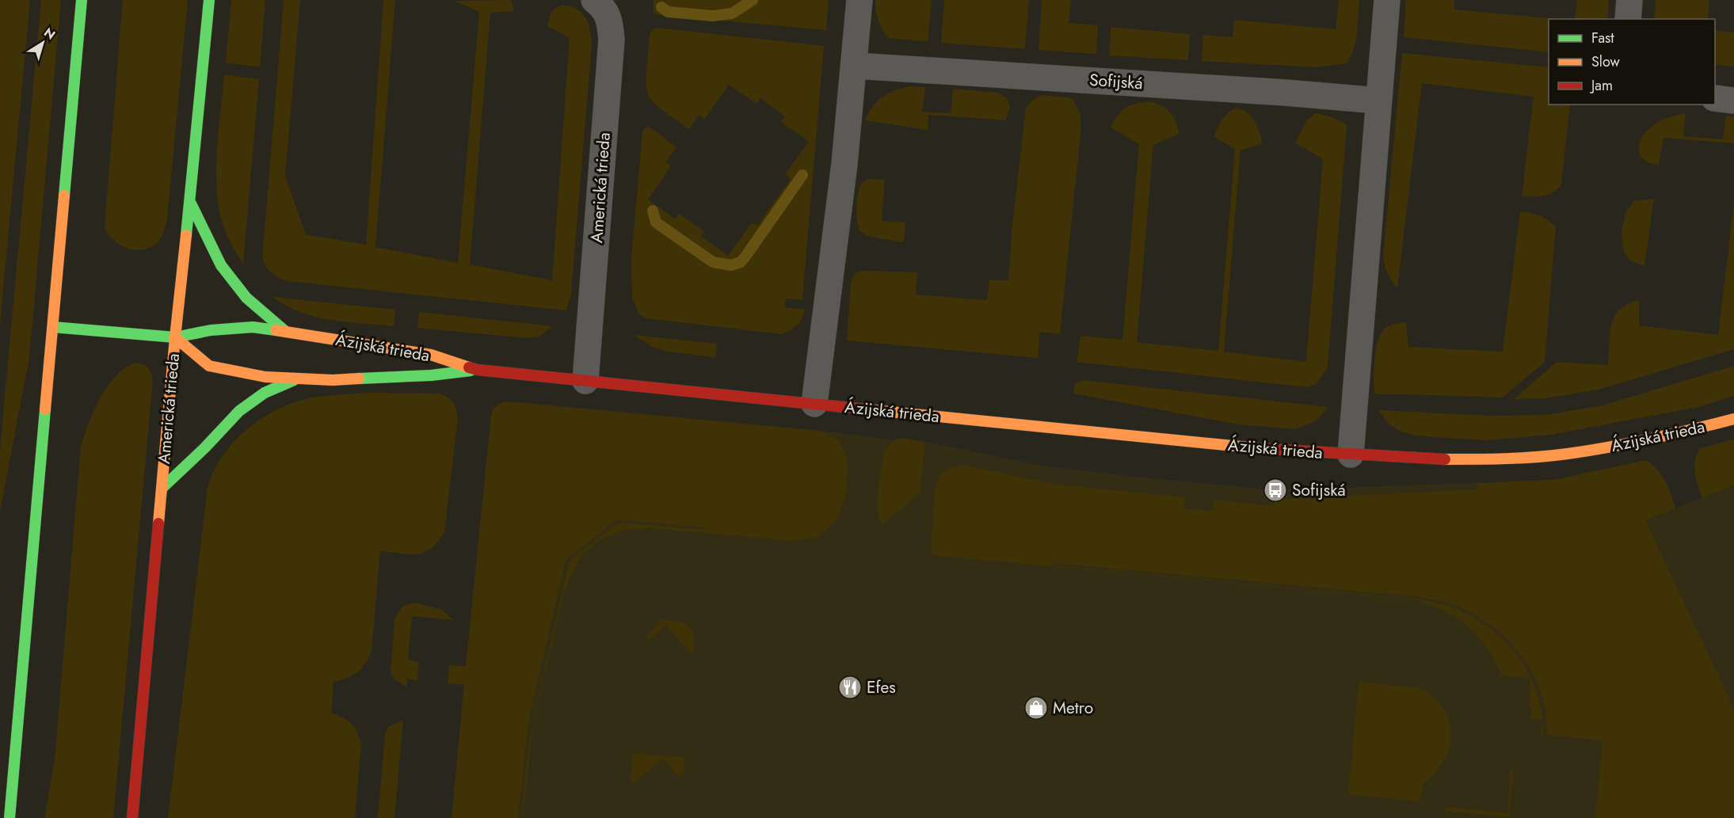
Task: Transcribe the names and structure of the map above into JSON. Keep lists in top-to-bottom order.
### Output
{
  "streets": {
    "street": ["Sofijská", "Americká trieda", "Ázijská trieda"]
  },
  "crossings": [
    ["Americká trieda", "Ázijská trieda"]
  ],
  "places": {
    "bus stop": ["Sofijská"],
    "restaurant": ["Efes"],
    "shop": ["Metro"]
  },
  "legend": ["Fast", "Slow", "Jam"],
  "north": "top right"
}
